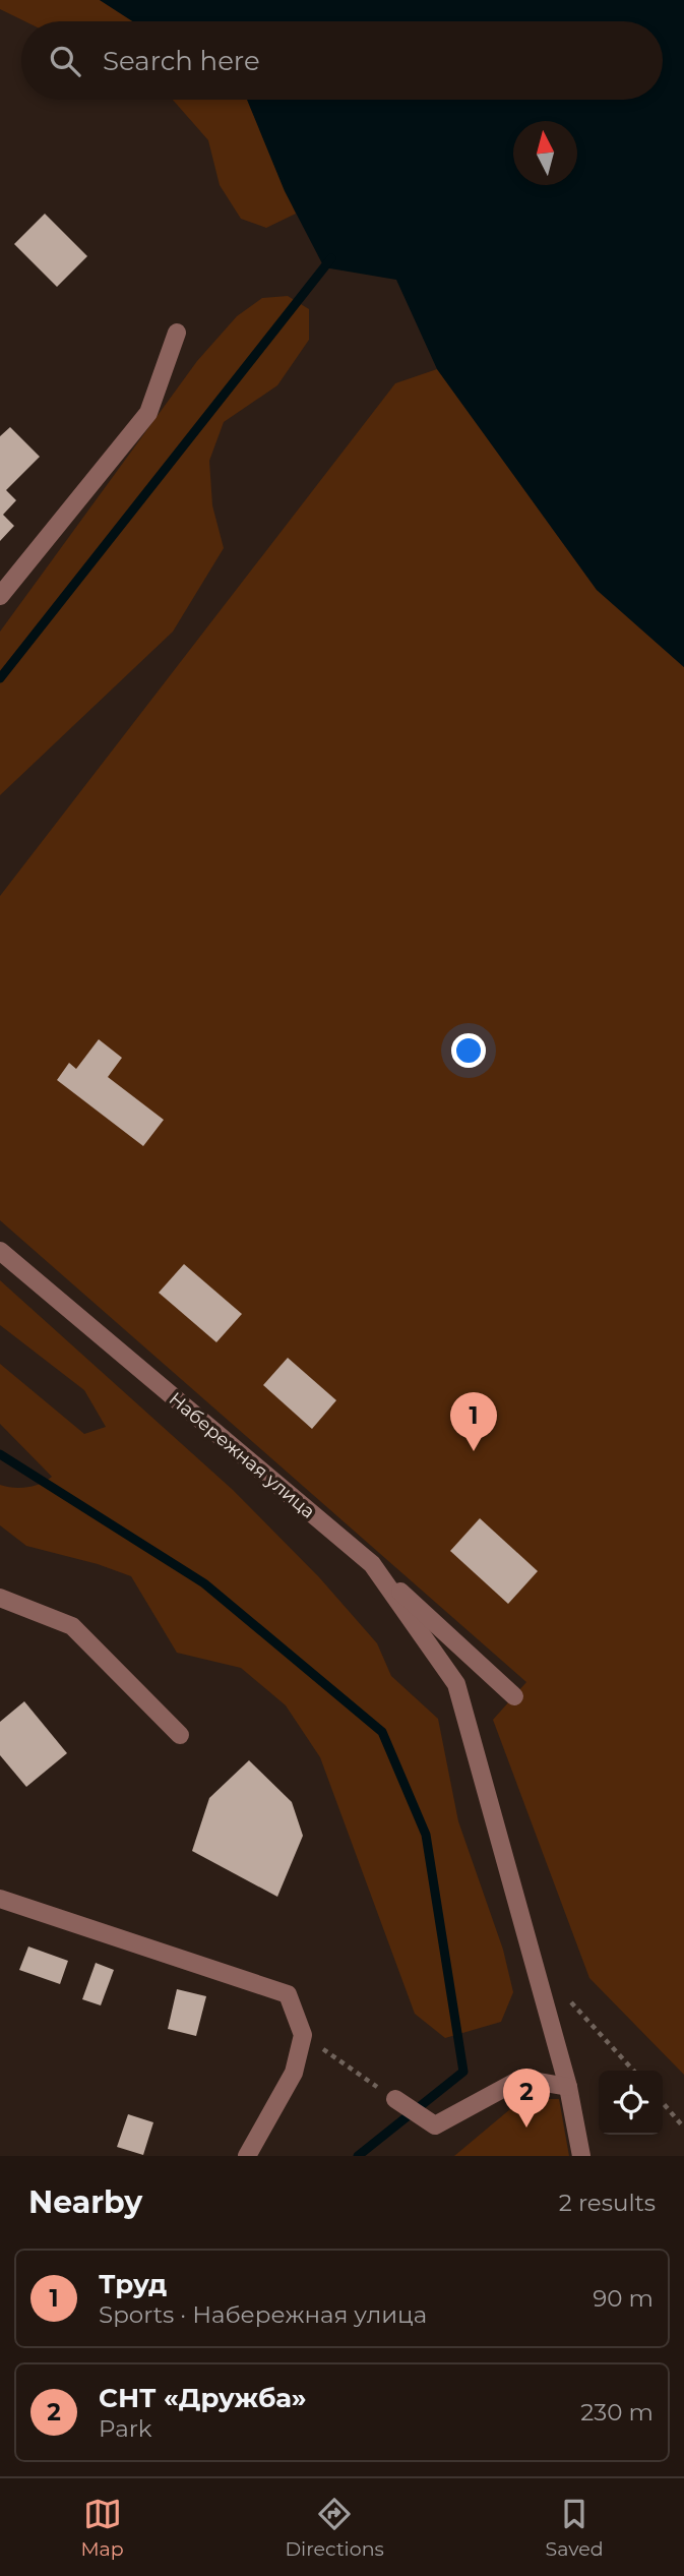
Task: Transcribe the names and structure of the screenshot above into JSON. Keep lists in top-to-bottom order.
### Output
{
  "streets": {
    "street": ["Набережная улица"]
  },
  "north": "top",
  "page": {
    "search": "Search here",
    "pins": ["1", "2"],
    "heading": ["Nearby", "2 results"],
    "list": [
      {
        "mark": "1",
        "name": "Труд",
        "note": "Sports · Набережная улица",
        "value": "90 m"
      },
      {
        "mark": "2",
        "name": "СНТ «Дружба»",
        "note": "Park",
        "value": "230 m"
      }
    ],
    "nav": ["Map", "Directions", "Saved"]
  }
}
